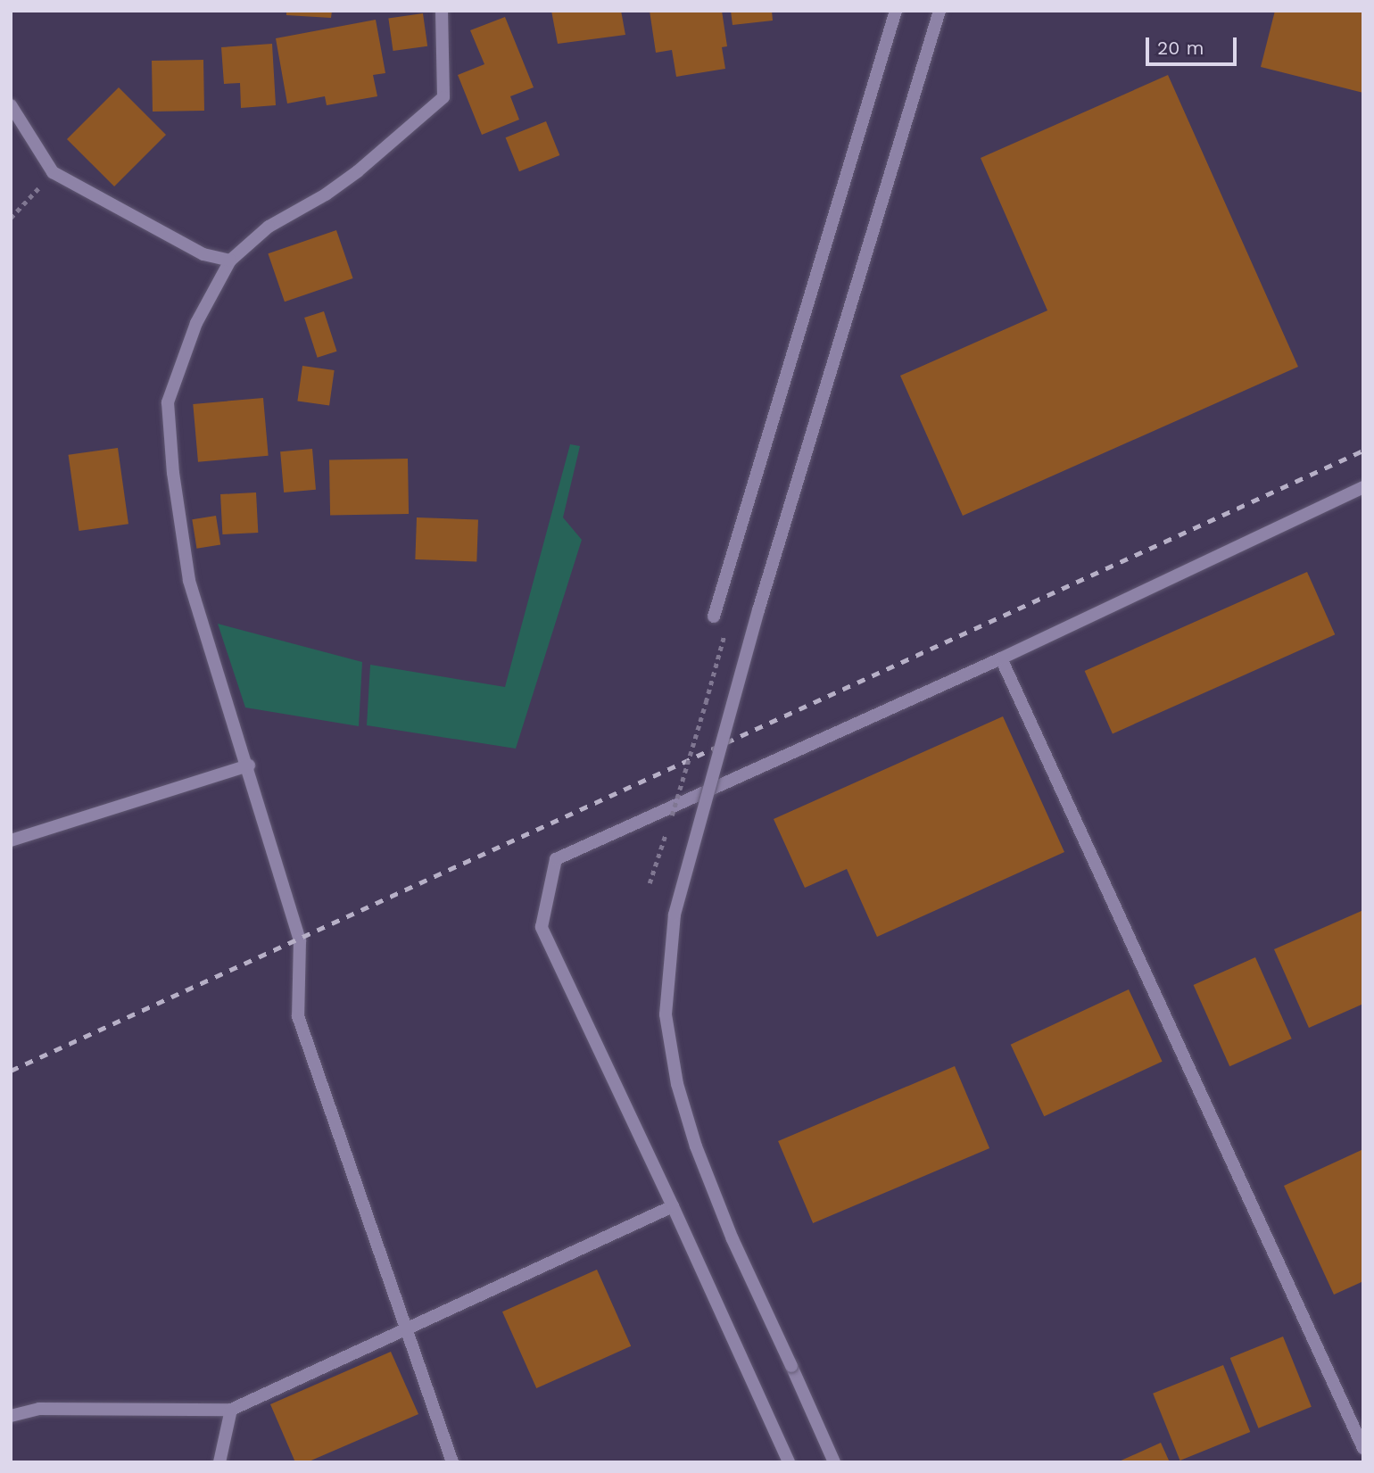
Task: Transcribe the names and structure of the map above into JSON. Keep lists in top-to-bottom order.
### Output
{
  "scale_bar": "20 m"
}
